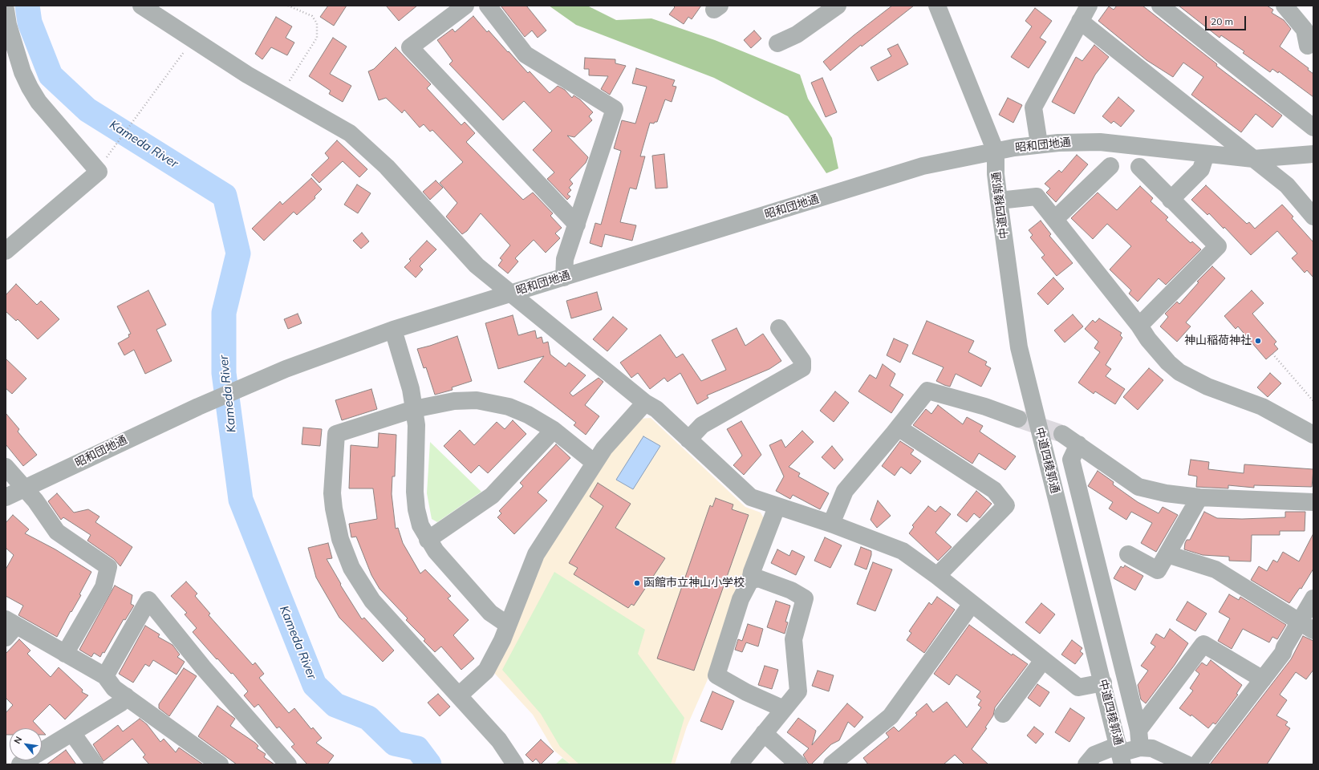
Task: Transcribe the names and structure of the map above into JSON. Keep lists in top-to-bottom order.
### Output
{
  "streets": {
    "street": ["昭和団地通", "中道四稜郭通"]
  },
  "crossings": [
    ["昭和団地通", "中道四稜郭通"]
  ],
  "water": ["Kameda River"],
  "places": ["神山稲荷神社", "函館市立神山小学校"],
  "scale_bar": "20 m",
  "north": "top left"
}
